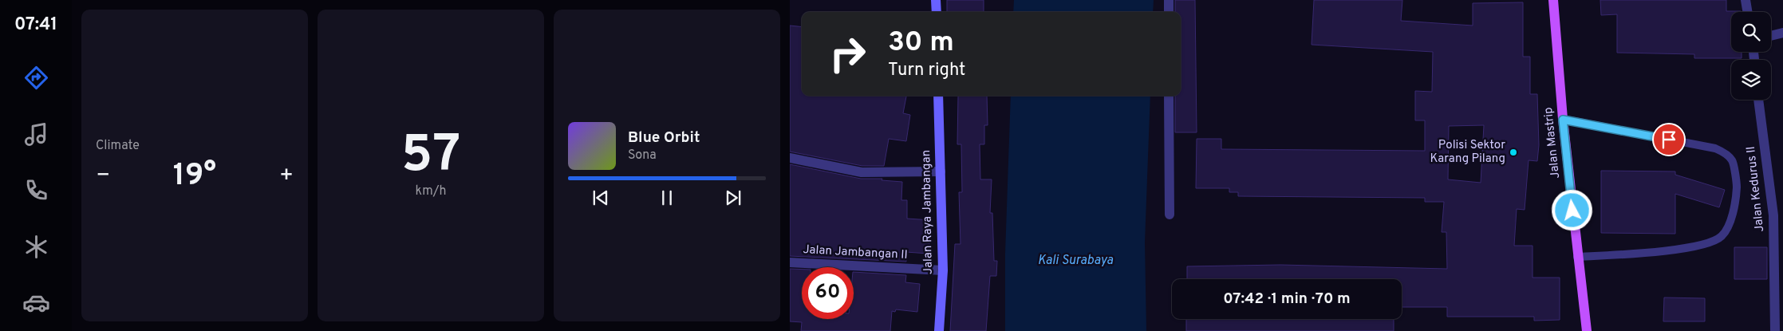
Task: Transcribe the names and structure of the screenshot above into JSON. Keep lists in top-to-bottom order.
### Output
{
  "streets": {
    "main road": ["Jalan Mastrip", "Jalan Raya Jambangan"],
    "street": ["Jalan Kedurus II", "Jalan Jambangan II"]
  },
  "crossings": [
    ["Jalan Raya Jambangan", "Jalan Jambangan II"]
  ],
  "water": ["Kali Surabaya"],
  "places": ["Polisi Sektor Karang Pilang"],
  "page": {
    "tabs": "07:41",
    "tile": [
      "Climate",
      ["57", "km/h"]
    ],
    "turn": ["30 m", "Turn right"],
    "song": ["Blue Orbit", "Sona"],
    "heat": ["−", "19°", "+"],
    "limit": "60",
    "trip": "07:42 · 1 min · 70 m"
  }
}
